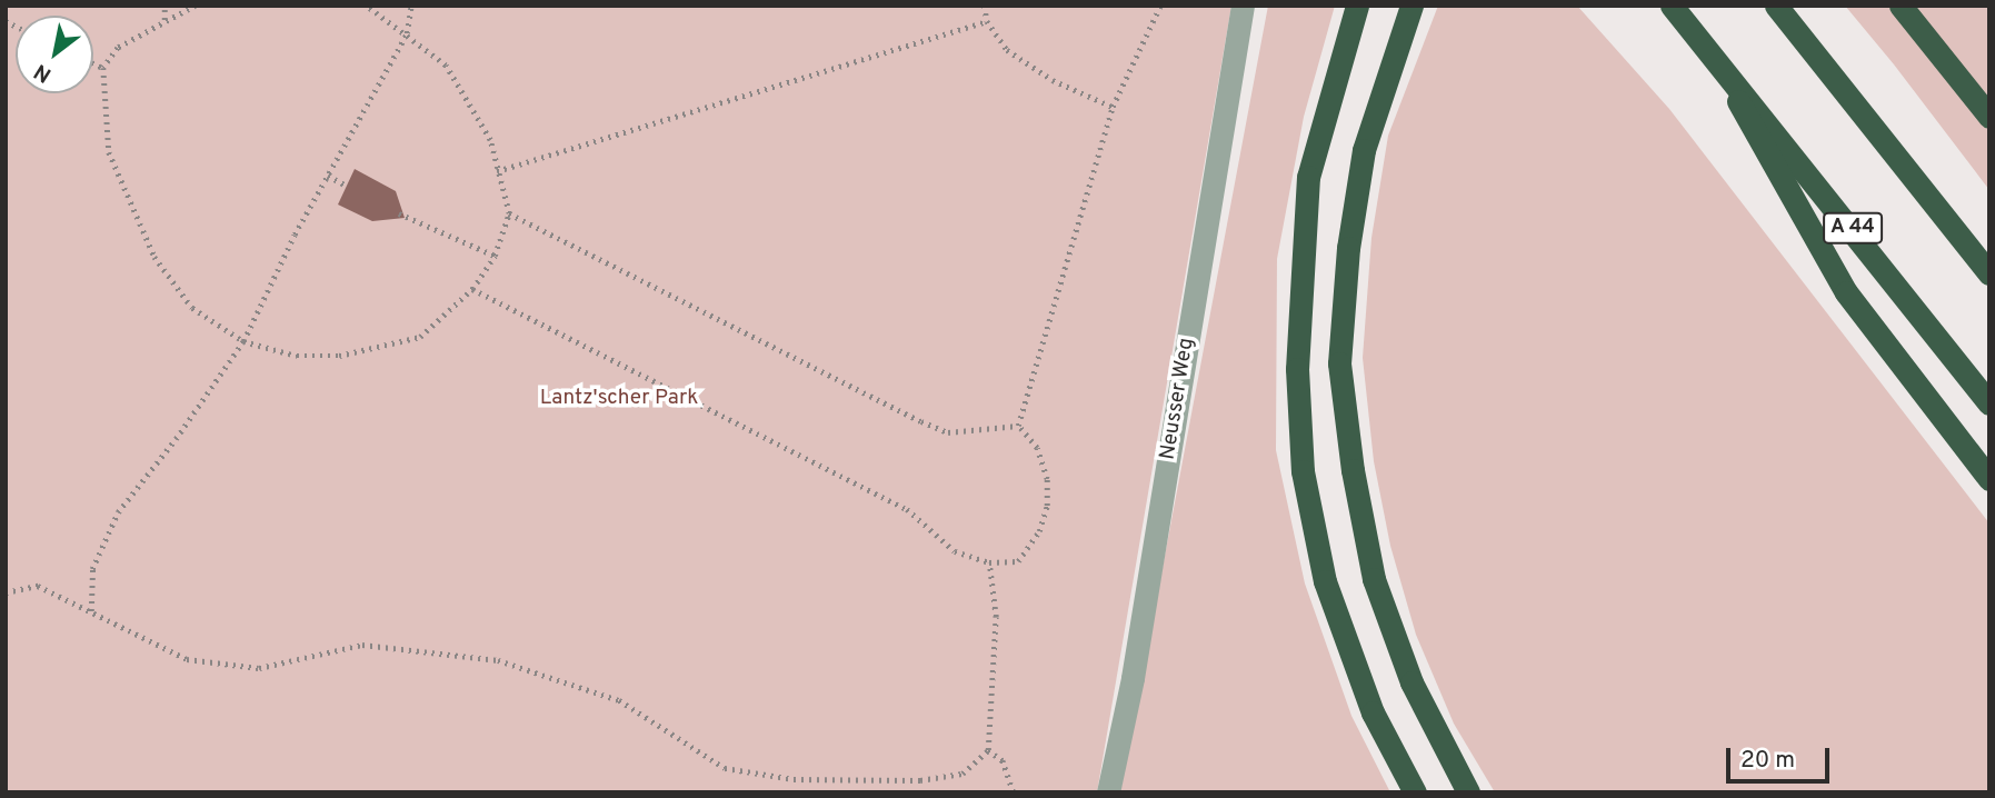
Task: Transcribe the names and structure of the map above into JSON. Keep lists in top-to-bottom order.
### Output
{
  "streets": {
    "highway": ["A 44"],
    "lane": ["Neusser Weg"]
  },
  "parks": ["Lantz'scher Park"],
  "scale_bar": "20 m",
  "north": "bottom left"
}
